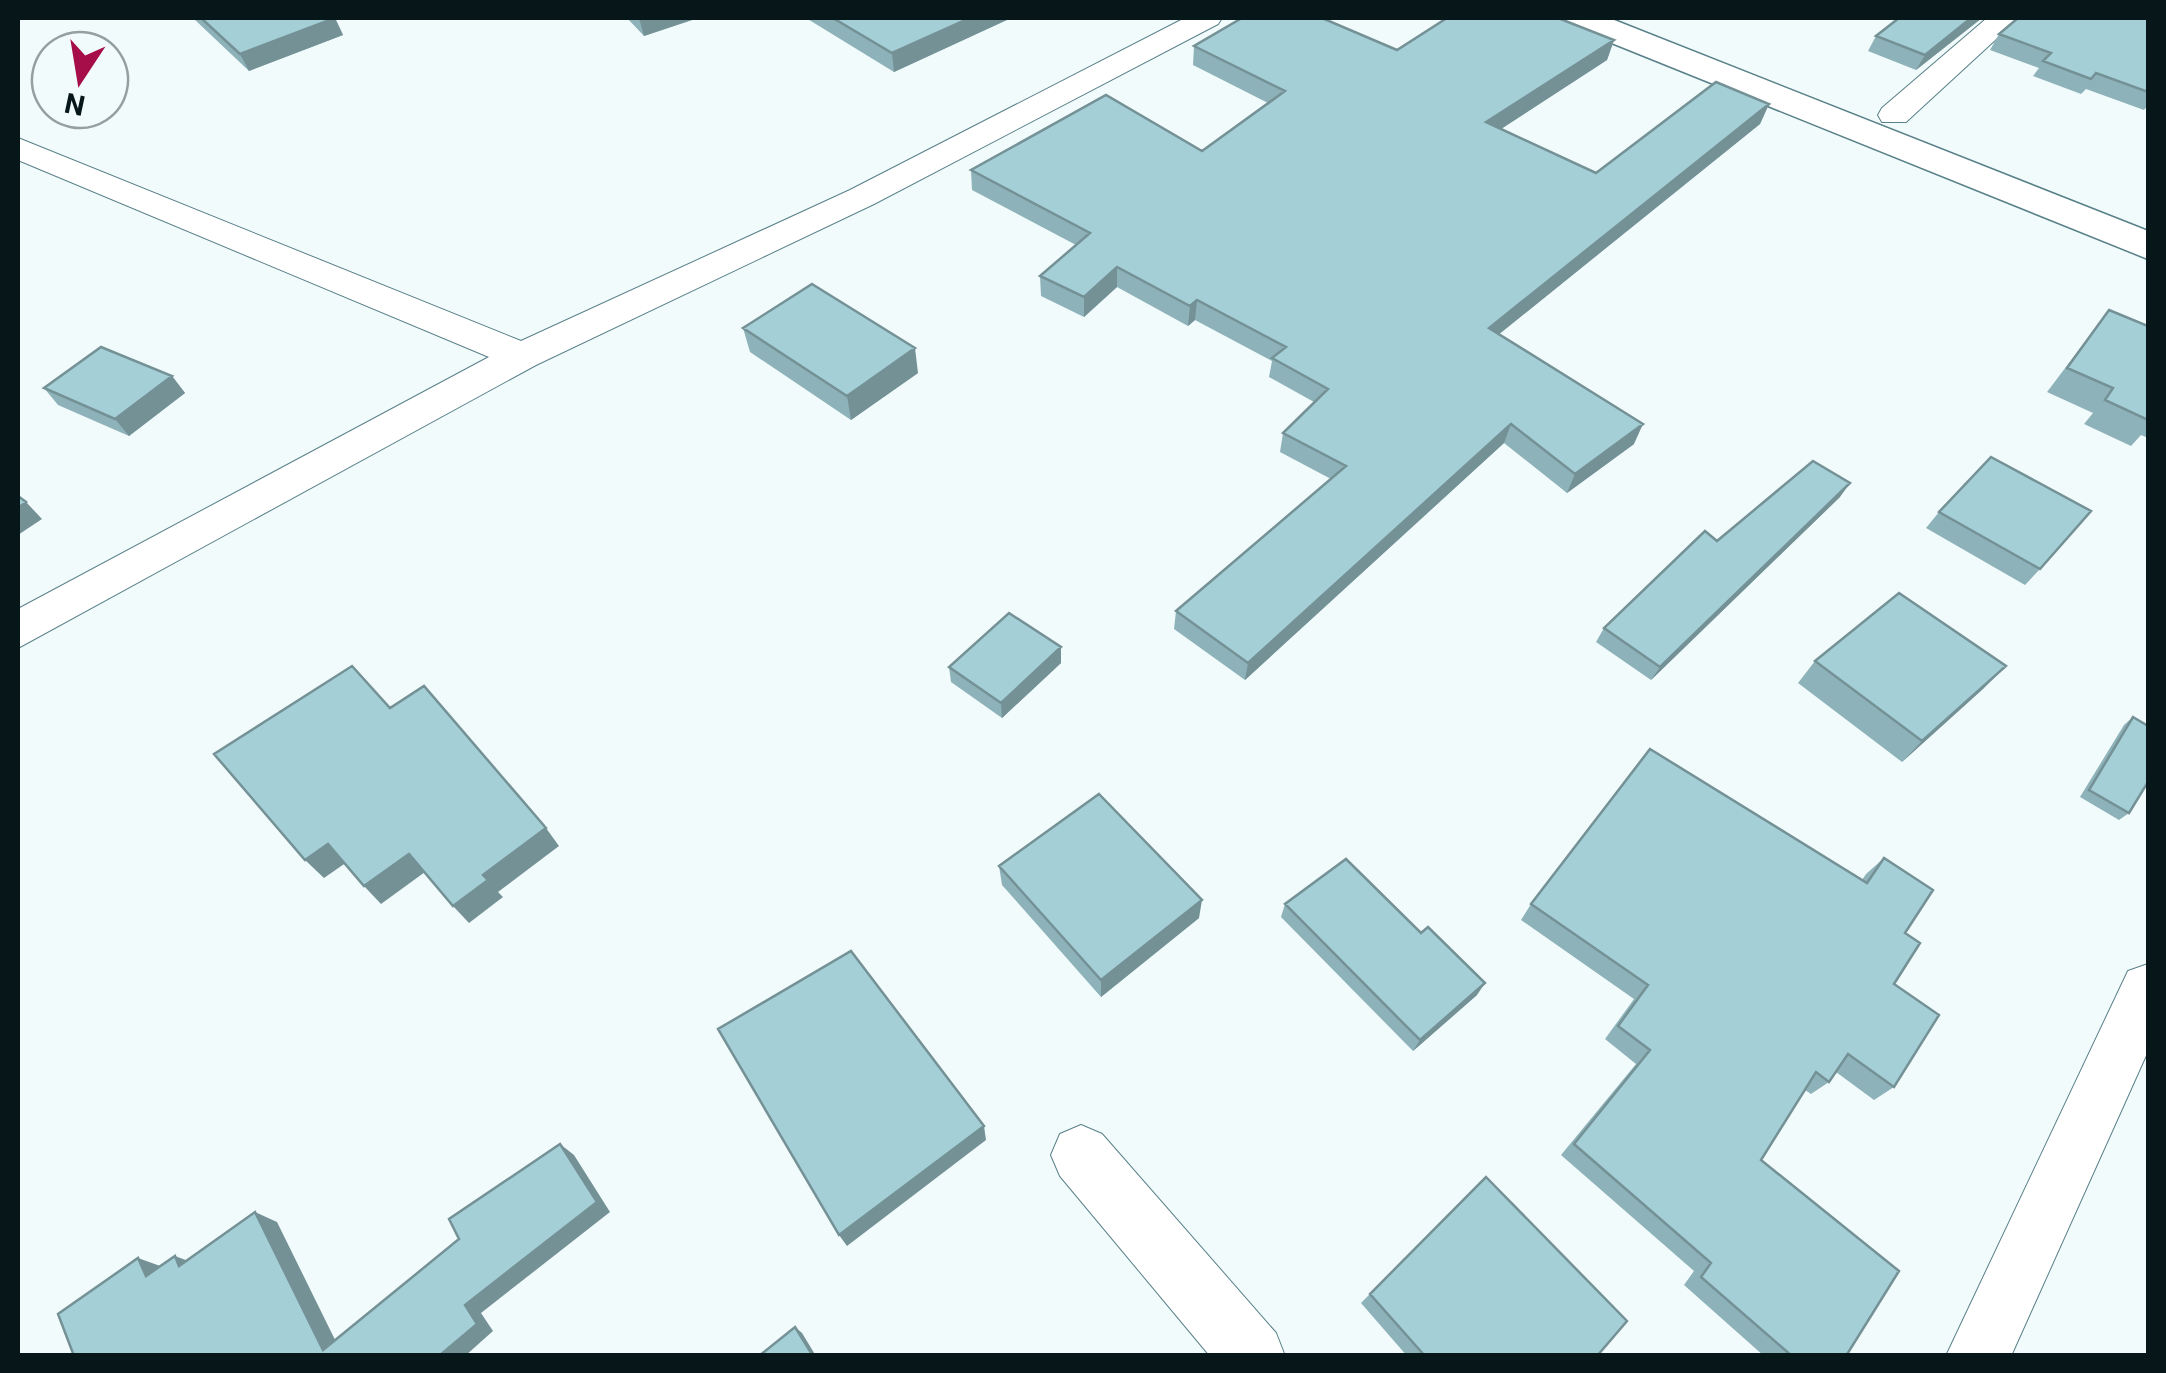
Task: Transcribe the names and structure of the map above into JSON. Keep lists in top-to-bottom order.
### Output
{
  "north": "bottom"
}
